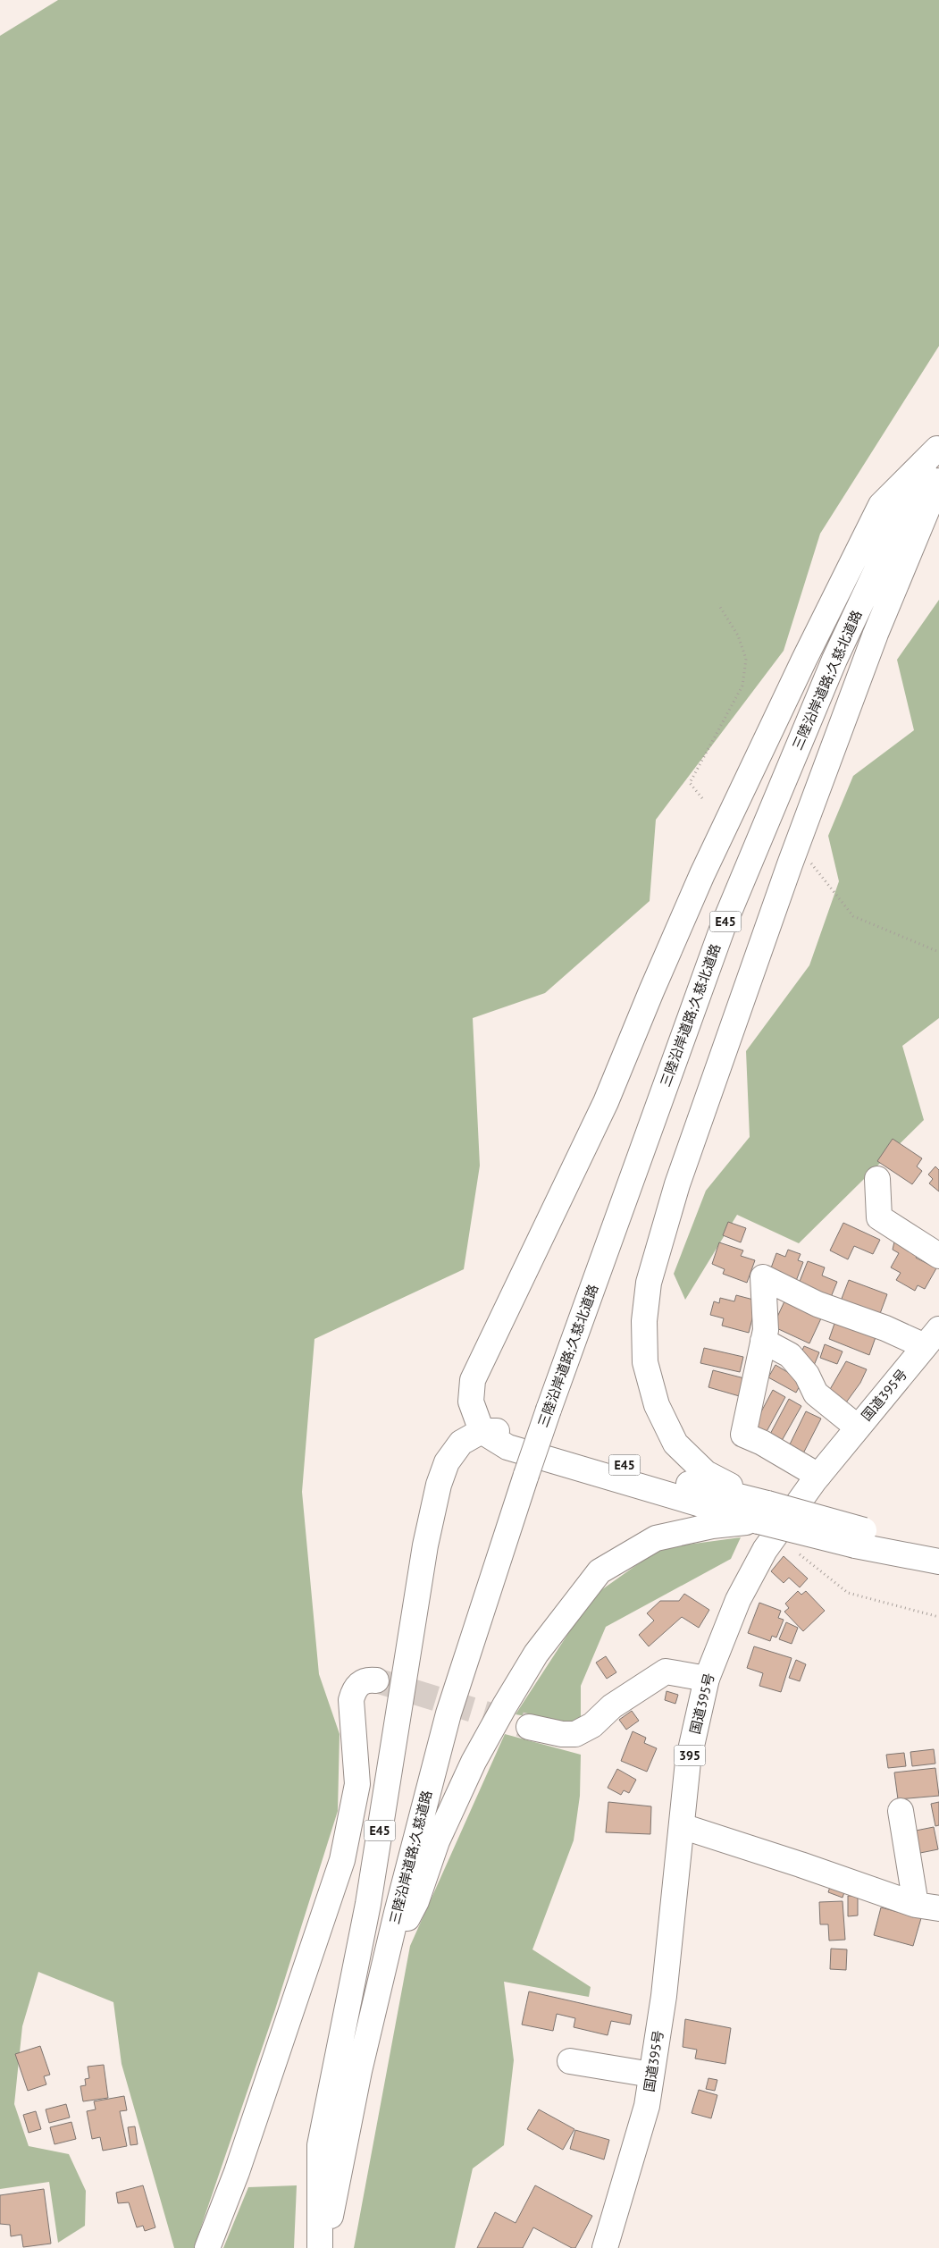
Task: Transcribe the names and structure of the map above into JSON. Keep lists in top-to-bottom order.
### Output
{
  "streets": {
    "main road": [
      "三陸沿岸道路;久慈北道路",
      "E45",
      "国道395号",
      "395",
      "三陸沿岸道路;久慈道路"
    ]
  },
  "crossings": [
    ["三陸沿岸道路;久慈北道路", "三陸沿岸道路;久慈道路"],
    ["E45", "三陸沿岸道路;久慈道路"]
  ]
}
